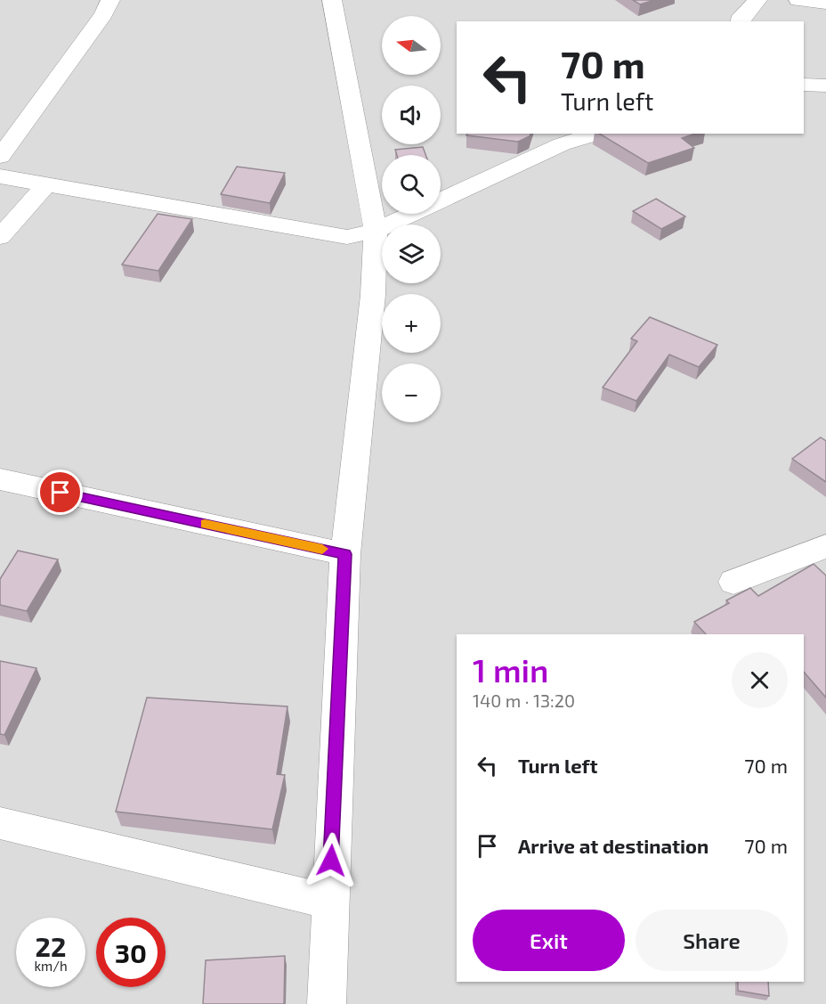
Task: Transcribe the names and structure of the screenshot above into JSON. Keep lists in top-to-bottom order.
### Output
{
  "north": "left",
  "page": {
    "map_buttons": ["+", "−"],
    "turn": ["70 m", "Turn left"],
    "heading": ["1 min", "140 m · 13:20"],
    "list": [
      {
        "name": "Turn left",
        "value": "70 m"
      },
      {
        "name": "Arrive at destination",
        "value": "70 m"
      }
    ],
    "buttons": ["Exit", "Share"],
    "speed": "22 km/h",
    "limit": "30"
  }
}
